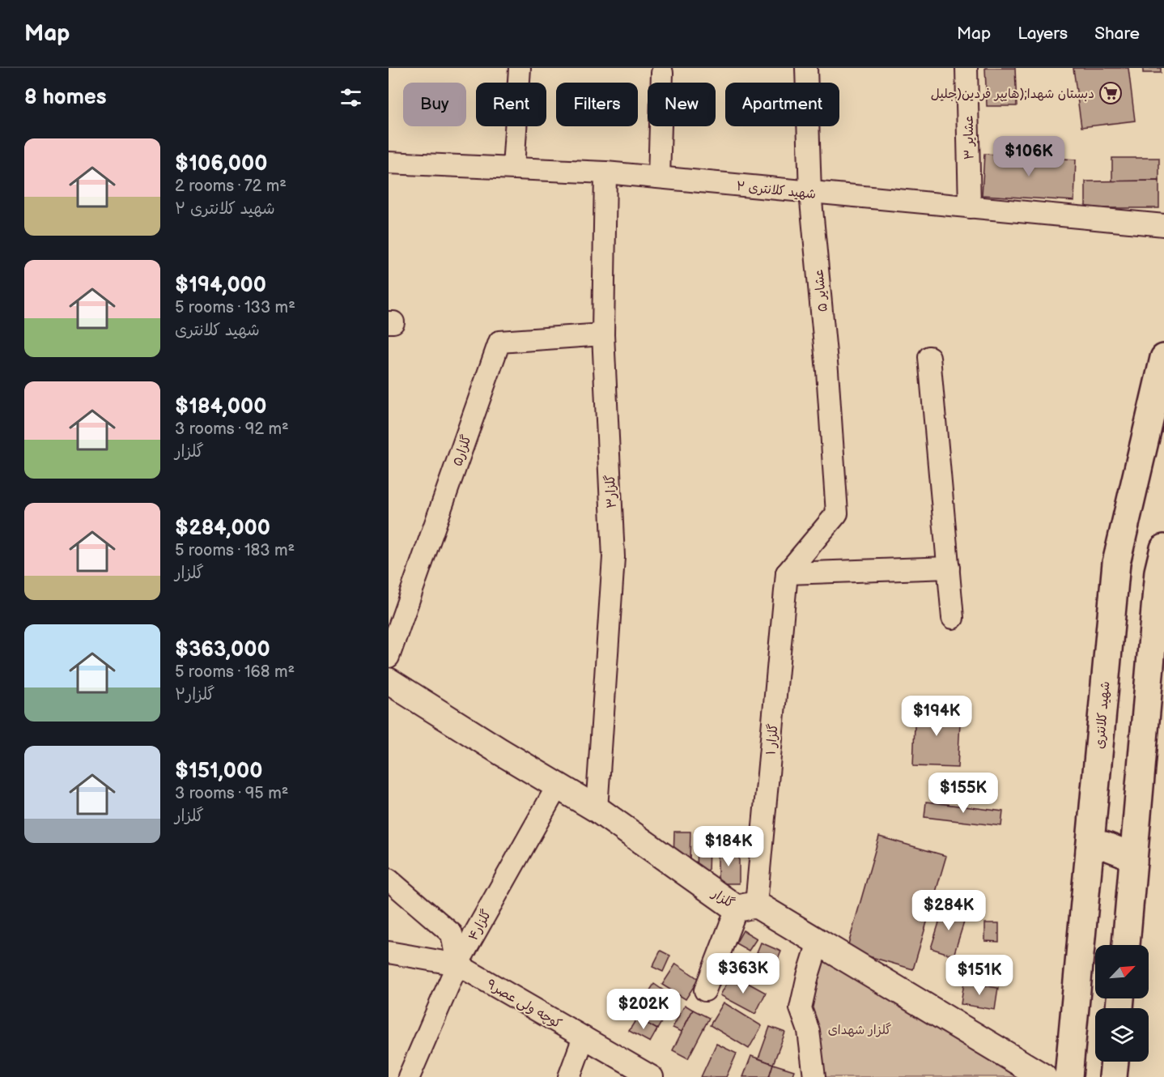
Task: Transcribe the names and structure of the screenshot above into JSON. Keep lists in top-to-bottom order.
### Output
{
  "streets": {
    "main road": ["شهید کلانتری"],
    "street": [
      "عشایر ۳",
      "شهید کلانتری ۲",
      "عشایر ۵",
      "گلزار۵",
      "گلزار۳",
      "گلزار ۱",
      "گلزار",
      "گلزار۴",
      "کوچه ولی عصر۹"
    ]
  },
  "crossings": [
    ["عشایر ۳", "شهید کلانتری ۲"],
    ["شهید کلانتری ۲", "عشایر ۵"],
    ["شهید کلانتری ۲", "گلزار۳"],
    ["عشایر ۵", "گلزار ۱"],
    ["گلزار۵", "گلزار۳"],
    ["گلزار۳", "گلزار"],
    ["گلزار ۱", "گلزار"],
    ["گلزار", "گلزار۴"],
    ["گلزار۴", "کوچه ولی عصر۹"]
  ],
  "parks": ["گلزار شهدای"],
  "places": {
    "supermarket": ["دبستان شهدا;(هایپر فردین(جلیل"]
  },
  "north": "top right",
  "page": {
    "header": "Map",
    "nav": ["Map", "Layers", "Share"],
    "heading": "8 homes",
    "chip": [
      "Buy",
      "Rent",
      "Filters",
      "New",
      "Apartment"
    ],
    "list": [
      {
        "name": "$106,000",
        "note": "2 rooms · 72 m² · شهید کلانتری ۲"
      },
      {
        "name": "$194,000",
        "note": "5 rooms · 133 m² · شهید کلانتری"
      },
      {
        "name": "$184,000",
        "note": "3 rooms · 92 m² · گلزار"
      },
      {
        "name": "$284,000",
        "note": "5 rooms · 183 m² · گلزار"
      },
      {
        "name": "$363,000",
        "note": "5 rooms · 168 m² · گلزار۲"
      },
      {
        "name": "$151,000",
        "note": "3 rooms · 95 m² · گلزار"
      }
    ],
    "price": [
      "$106K",
      "$194K",
      "$155K",
      "$184K",
      "$284K",
      "$363K",
      "$151K",
      "$202K"
    ]
  }
}
